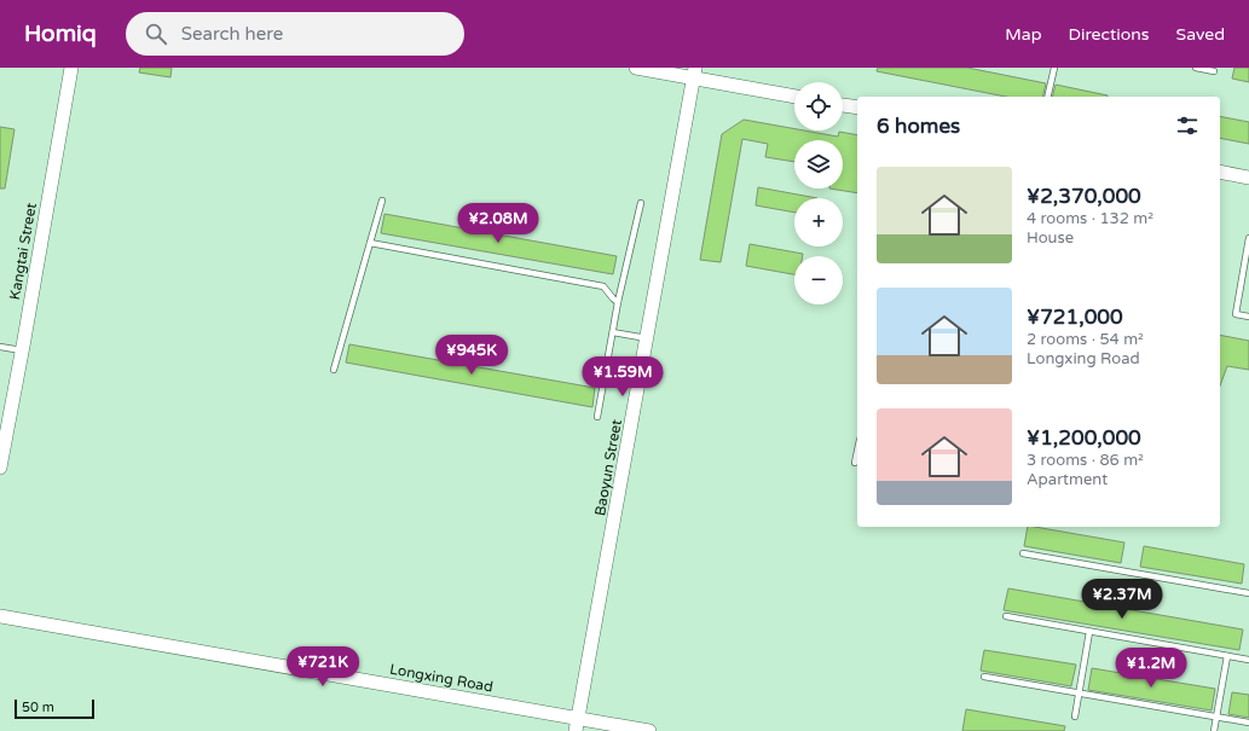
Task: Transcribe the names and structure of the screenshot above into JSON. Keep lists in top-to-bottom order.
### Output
{
  "streets": {
    "street": ["Kangtai Street", "Baoyun Street", "Longxing Road"]
  },
  "crossings": [
    ["Baoyun Street", "Longxing Road"]
  ],
  "scale_bar": "50 m",
  "page": {
    "header": "Homiq",
    "search": "Search here",
    "nav": ["Map", "Directions", "Saved"],
    "map_buttons": ["+", "−"],
    "heading": "6 homes",
    "list": [
      {
        "name": "¥2,370,000",
        "note": "4 rooms · 132 m² · House"
      },
      {
        "name": "¥721,000",
        "note": "2 rooms · 54 m² · Longxing Road"
      },
      {
        "name": "¥1,200,000",
        "note": "3 rooms · 86 m² · Apartment"
      }
    ],
    "price": [
      "¥2.08M",
      "¥945K",
      "¥1.59M",
      "¥2.37M",
      "¥721K",
      "¥1.2M"
    ],
    "scale": "50 m"
  }
}
